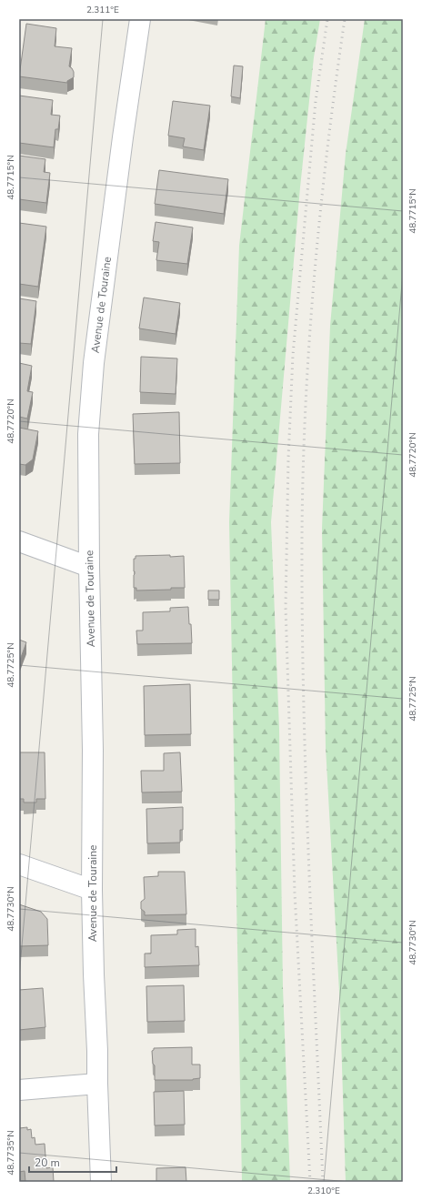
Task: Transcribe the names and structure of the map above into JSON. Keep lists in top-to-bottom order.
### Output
{
  "streets": {
    "street": ["Avenue de Touraine"]
  },
  "scale_bar": "20 m",
  "coordinates": [
    "2.311°E",
    "48.7715°N",
    "48.7720°N",
    "48.7725°N",
    "48.7730°N",
    "48.7735°N",
    "2.310°E"
  ]
}
